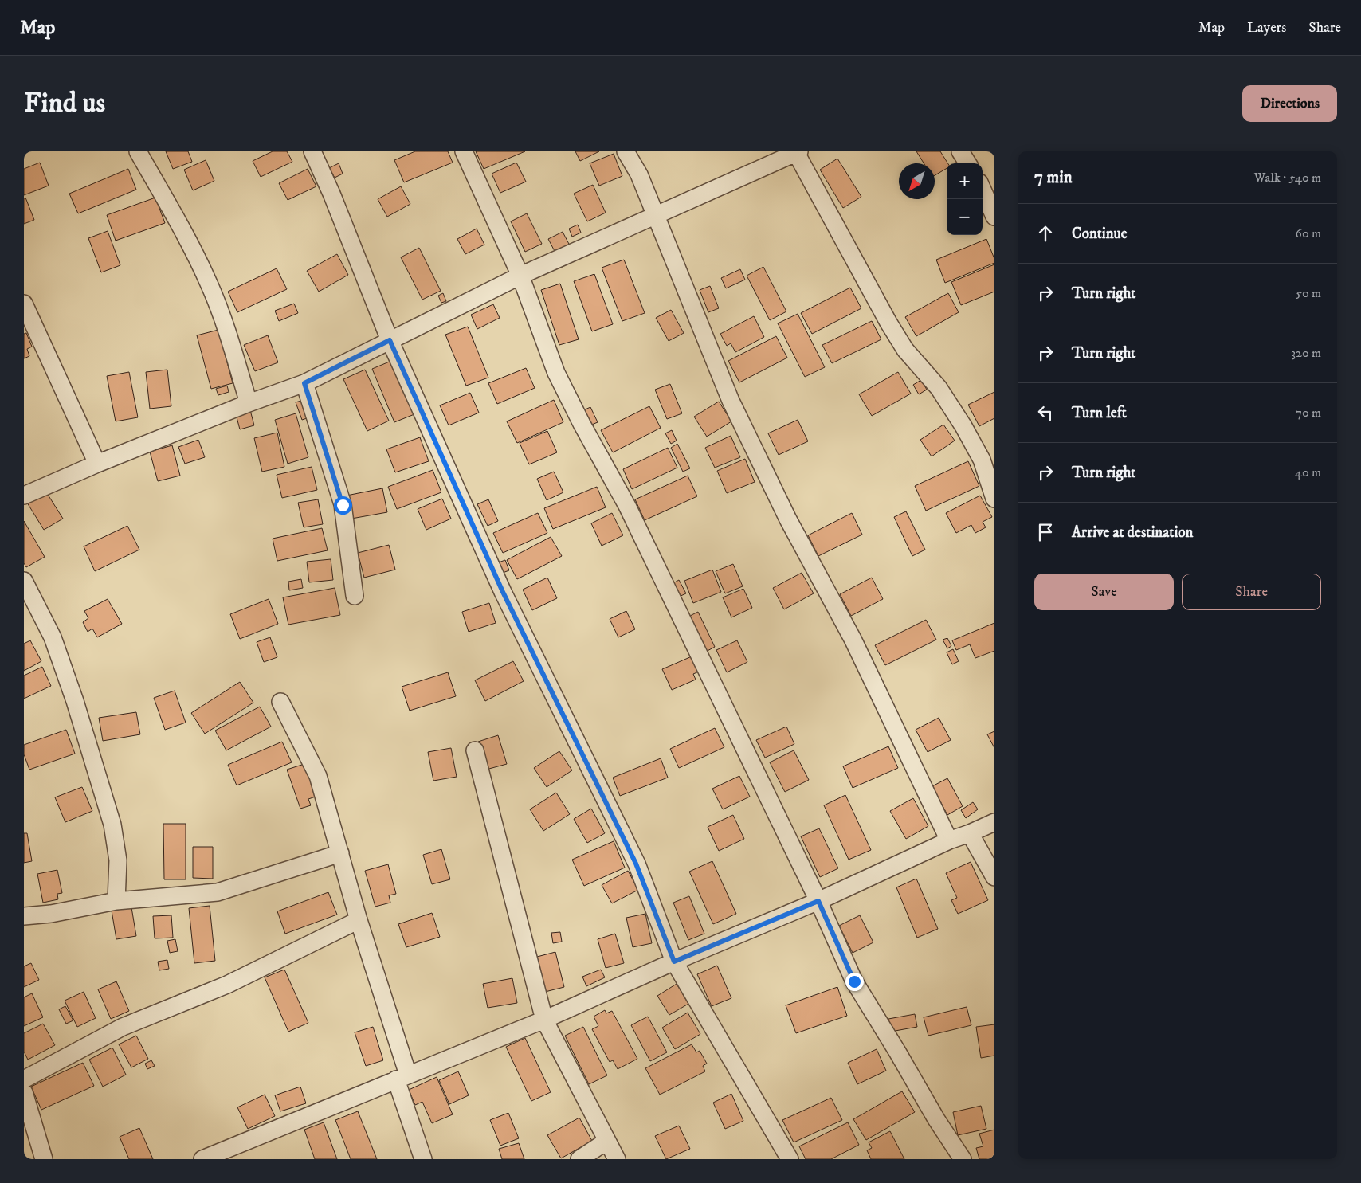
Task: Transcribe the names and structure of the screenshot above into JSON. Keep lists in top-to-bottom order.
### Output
{
  "north": "bottom left",
  "page": {
    "header": "Map",
    "nav": ["Map", "Layers", "Share"],
    "buttons": [
      "Directions",
      ["Save", "Share"]
    ],
    "title": "Find us",
    "heading": ["7 min", "Walk · 540 m"],
    "map_buttons": ["+", "−"],
    "list": [
      ["Continue", "60 m"],
      ["Turn right", "50 m"],
      ["Turn right", "320 m"],
      ["Turn left", "70 m"],
      ["Turn right", "40 m"],
      "Arrive at destination"
    ]
  }
}
